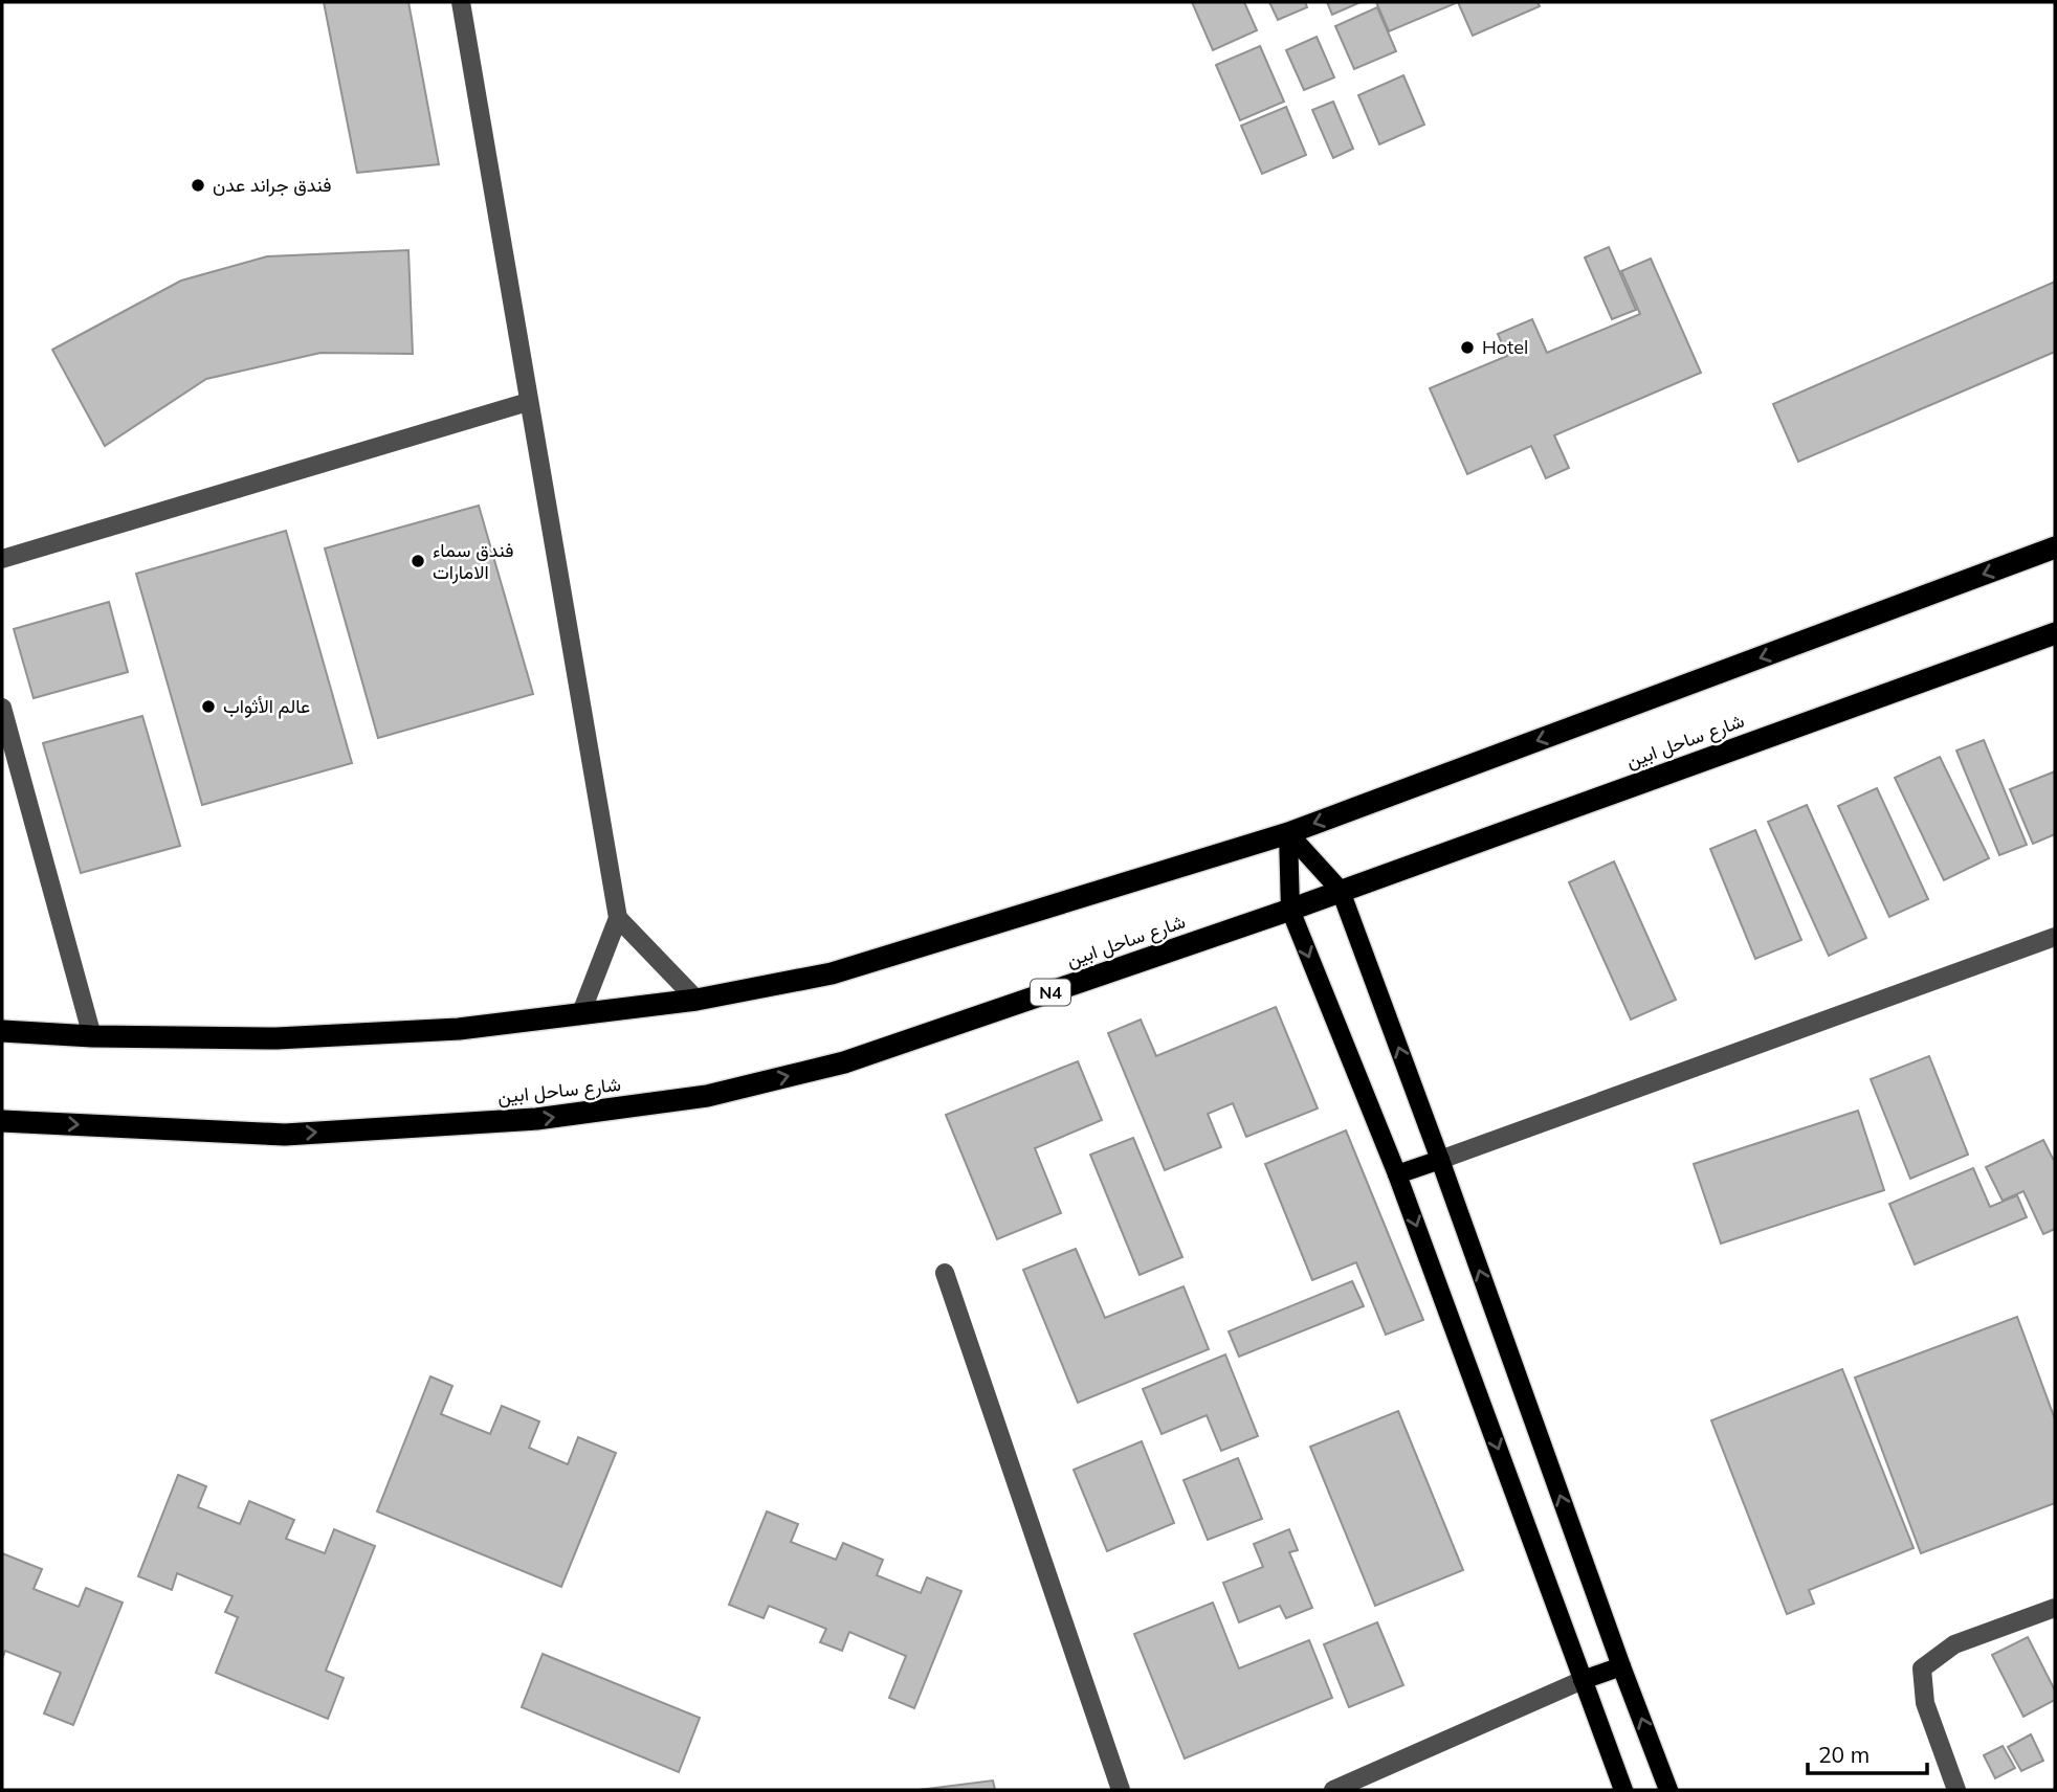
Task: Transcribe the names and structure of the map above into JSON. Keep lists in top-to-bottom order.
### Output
{
  "streets": {
    "highway": ["شارع ساحل ابين", "N4"]
  },
  "places": [
    "فندق جراند عدن",
    "Hotel",
    "فندق سماء الامارات",
    "عالم الأثواب"
  ],
  "scale_bar": "20 m"
}
